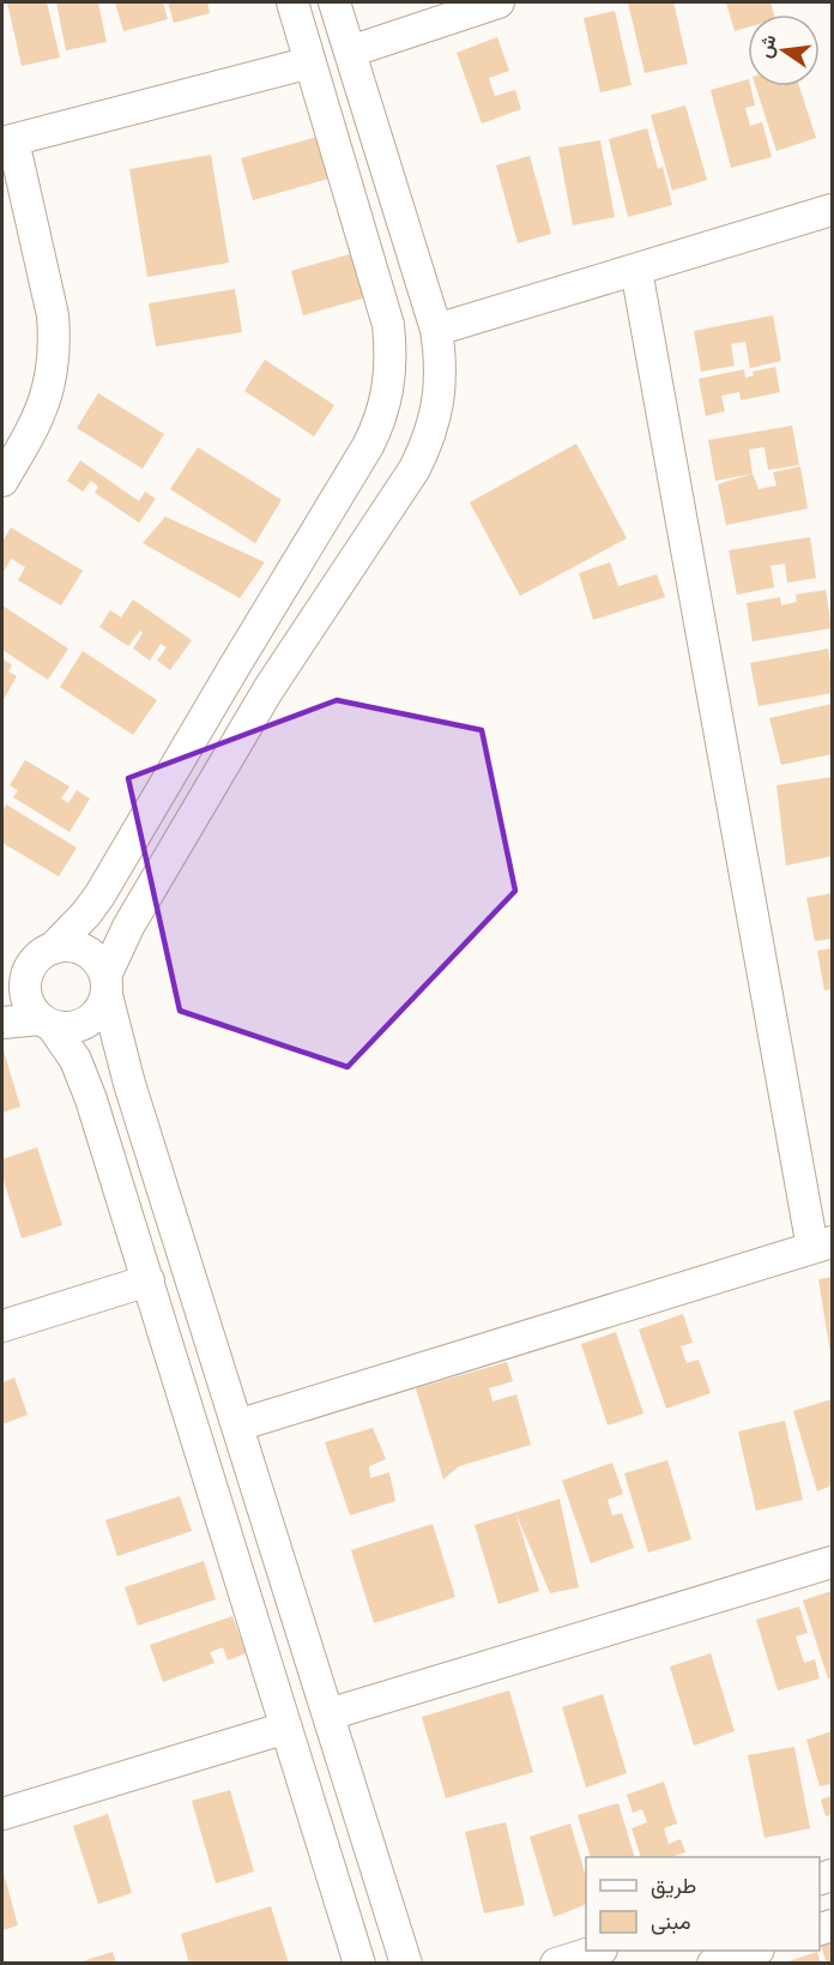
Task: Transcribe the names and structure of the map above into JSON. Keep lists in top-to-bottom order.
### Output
{
  "legend": ["طريق", "مبنى"],
  "north": "left"
}
